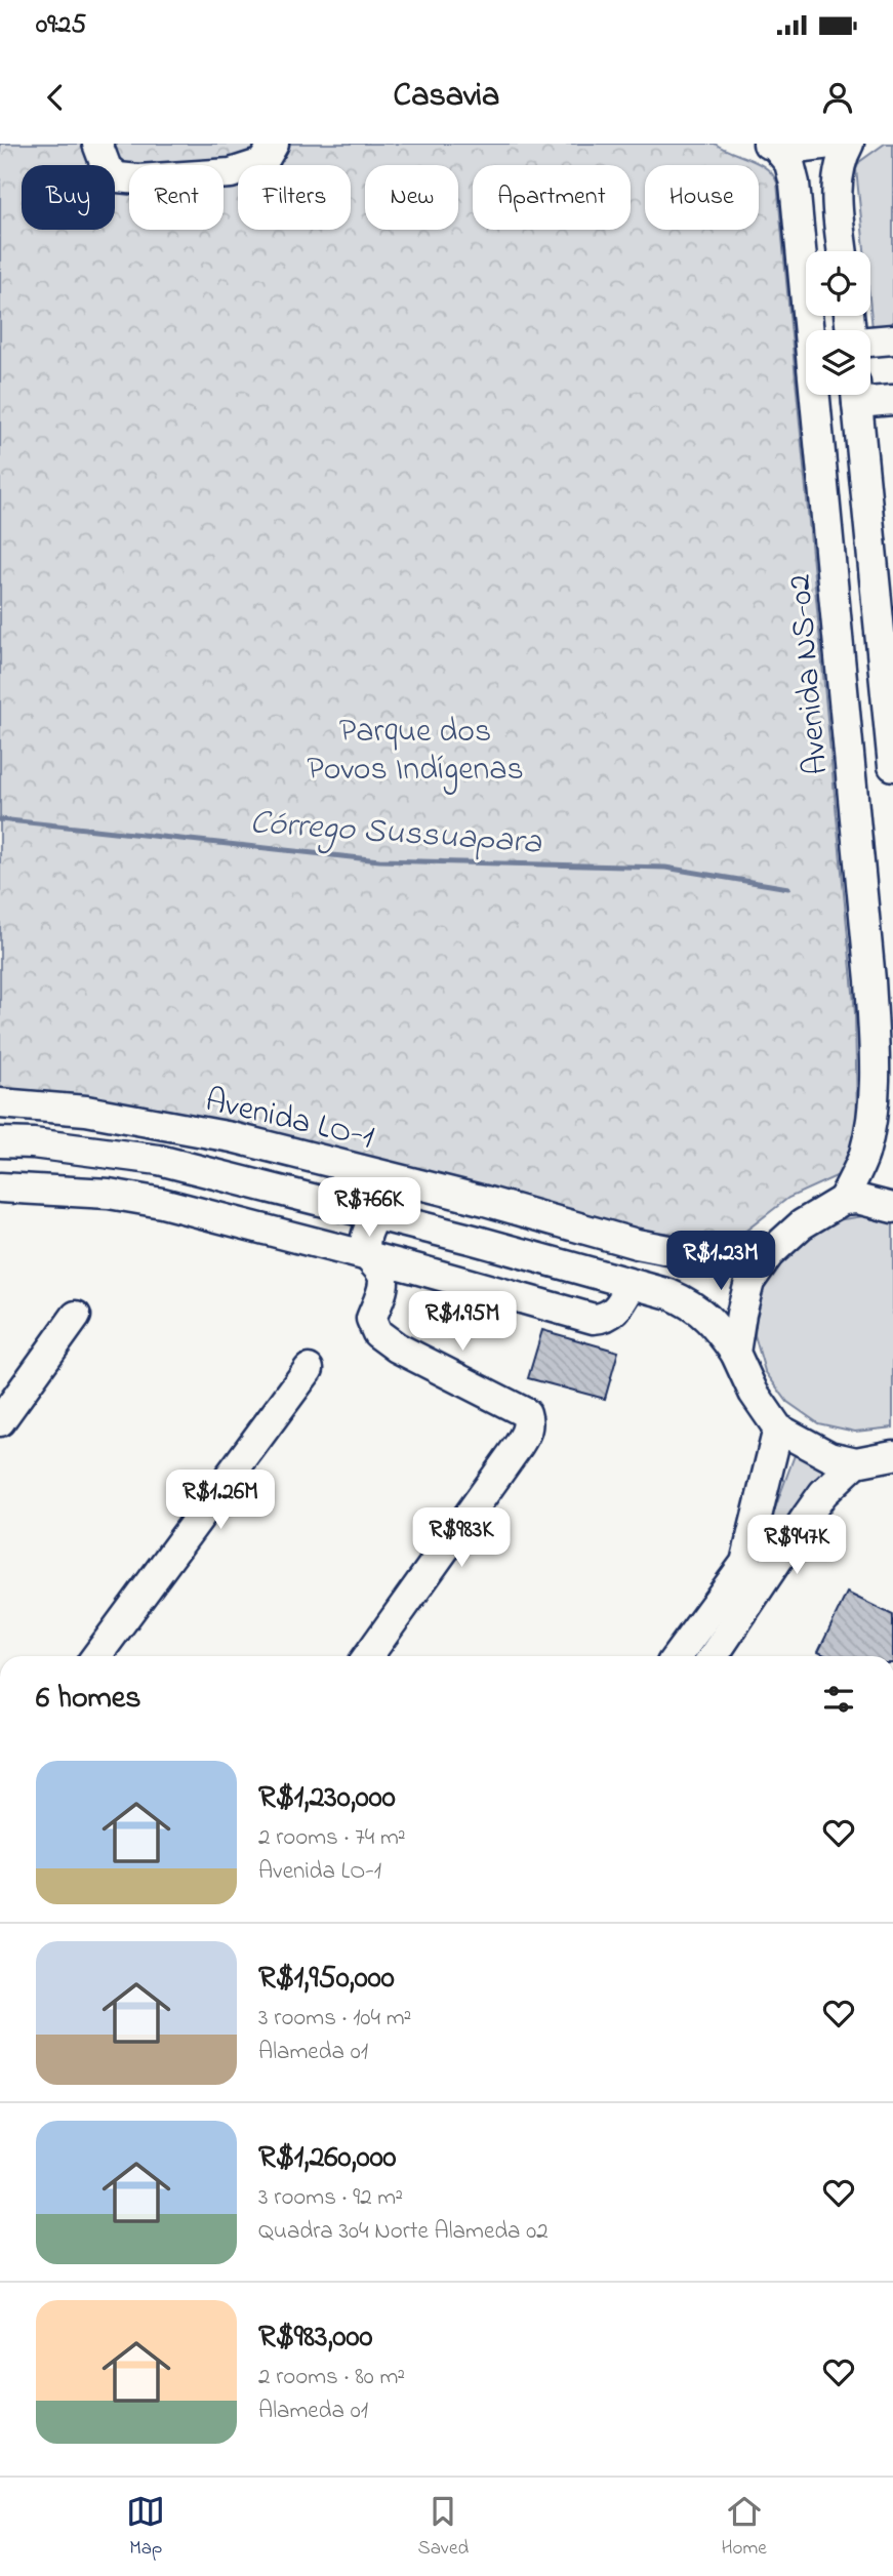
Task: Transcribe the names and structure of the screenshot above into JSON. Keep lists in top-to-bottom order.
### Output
{
  "streets": {
    "street": ["Avenida NS-02", "Avenida LO-1"]
  },
  "water": ["Córrego Sussuapara"],
  "parks": ["Parque dos Povos Indígenas"],
  "page": {
    "status": "09:25",
    "header": "Casavia",
    "chip": [
      "Buy",
      "Rent",
      "Filters",
      "New",
      "Apartment",
      "House"
    ],
    "price": [
      "R$766K",
      "R$1.23M",
      "R$1.95M",
      "R$1.26M",
      "R$983K",
      "R$947K"
    ],
    "heading": "6 homes",
    "list": [
      {
        "name": "R$1,230,000",
        "note": "2 rooms · 74 m² · Avenida LO-1"
      },
      {
        "name": "R$1,950,000",
        "note": "3 rooms · 104 m² · Alameda 01"
      },
      {
        "name": "R$1,260,000",
        "note": "3 rooms · 92 m² · Quadra 304 Norte Alameda 02"
      },
      {
        "name": "R$983,000",
        "note": "2 rooms · 80 m² · Alameda 01"
      }
    ],
    "tabs": ["Map", "Saved", "Home"]
  }
}
